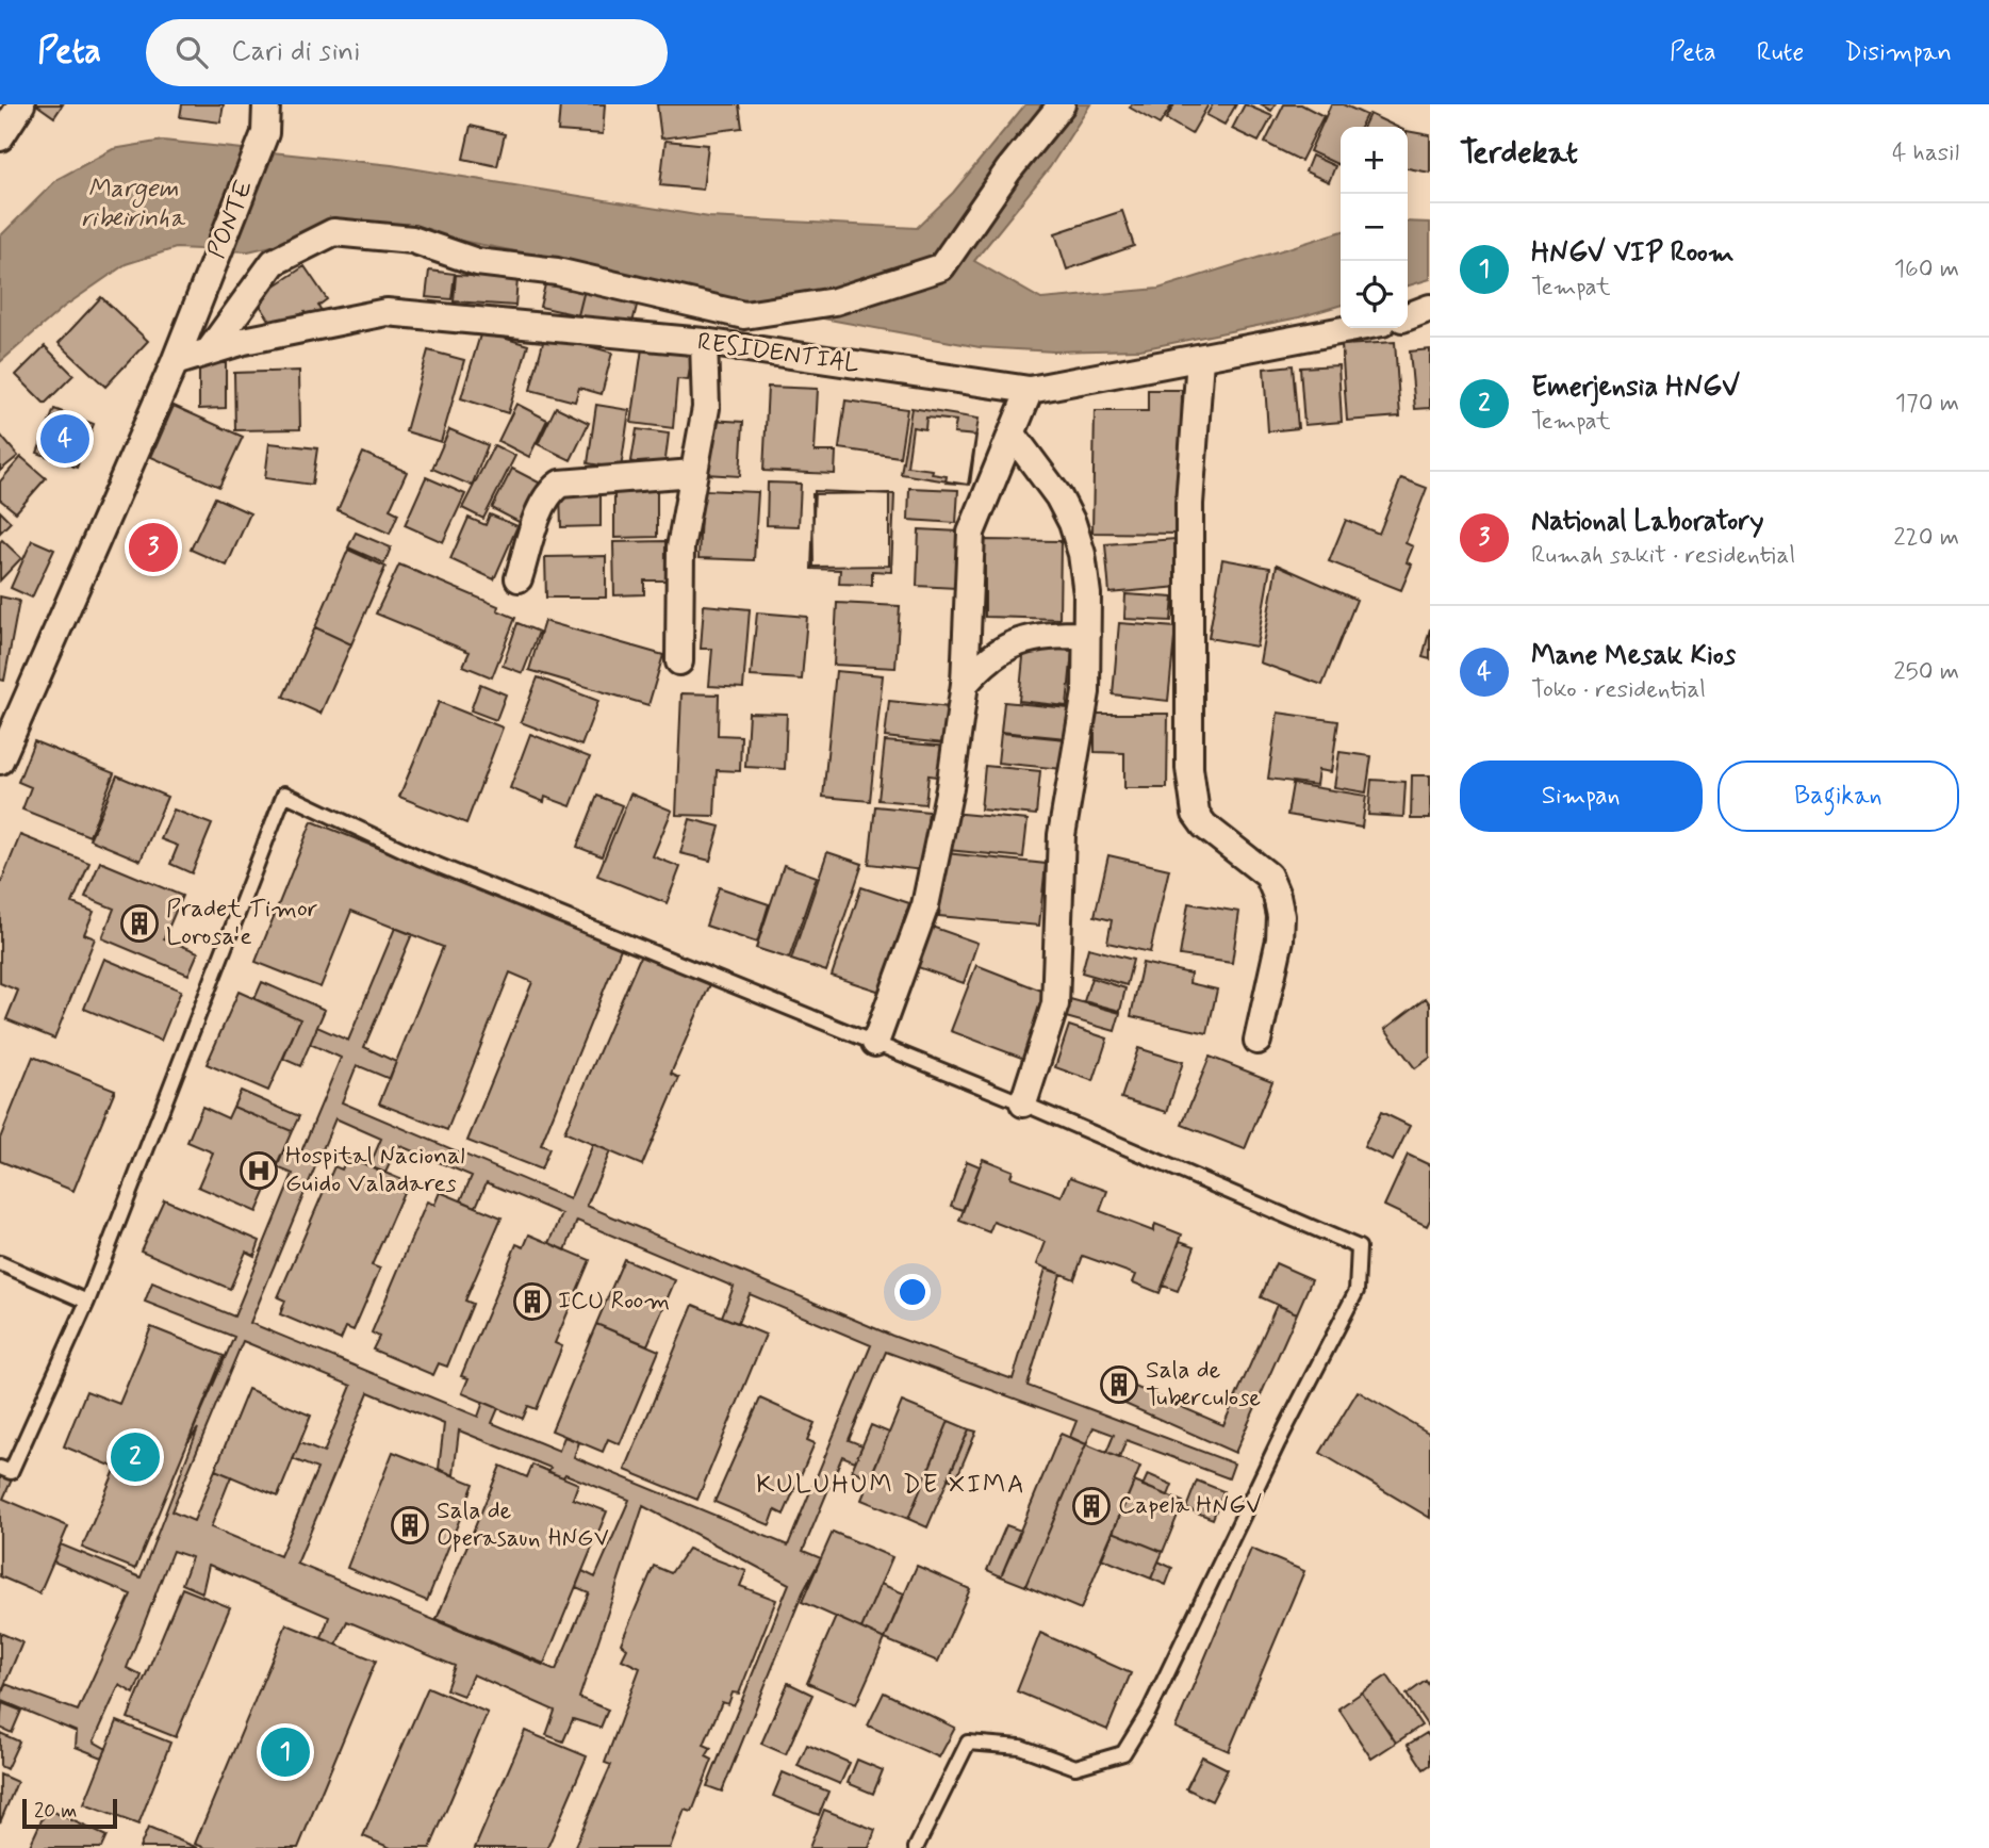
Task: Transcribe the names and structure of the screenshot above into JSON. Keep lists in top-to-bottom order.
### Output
{
  "streets": {
    "street": ["PONTE", "RESIDENTIAL"]
  },
  "crossings": [
    ["PONTE", "RESIDENTIAL"]
  ],
  "districts": ["KULUHUM DE XIMA"],
  "water": ["Margem ribeirinha"],
  "places": {
    "building": [
      "Pradet Timor Lorosa'e",
      "ICU Room",
      "Sala de Tuberculose",
      "Capela HNGV",
      "Sala de Operasaun HNGV"
    ],
    "hospital": ["Hospital Nacional Guido Valadares"]
  },
  "scale_bar": "20 m",
  "page": {
    "header": "Peta",
    "search": "Cari di sini",
    "nav": ["Peta", "Rute", "Disimpan"],
    "heading": ["Terdekat", "4 hasil"],
    "map_buttons": ["+", "−"],
    "list": [
      {
        "mark": "1",
        "name": "HNGV VIP Room",
        "note": "Tempat",
        "value": "160 m"
      },
      {
        "mark": "2",
        "name": "Emerjensia HNGV",
        "note": "Tempat",
        "value": "170 m"
      },
      {
        "mark": "3",
        "name": "National Laboratory",
        "note": "Rumah sakit · residential",
        "value": "220 m"
      },
      {
        "mark": "4",
        "name": "Mane Mesak Kios",
        "note": "Toko · residential",
        "value": "250 m"
      }
    ],
    "pins": [
      "4",
      "3",
      "2",
      "1"
    ],
    "buttons": ["Simpan", "Bagikan"],
    "scale": "20 m"
  }
}
